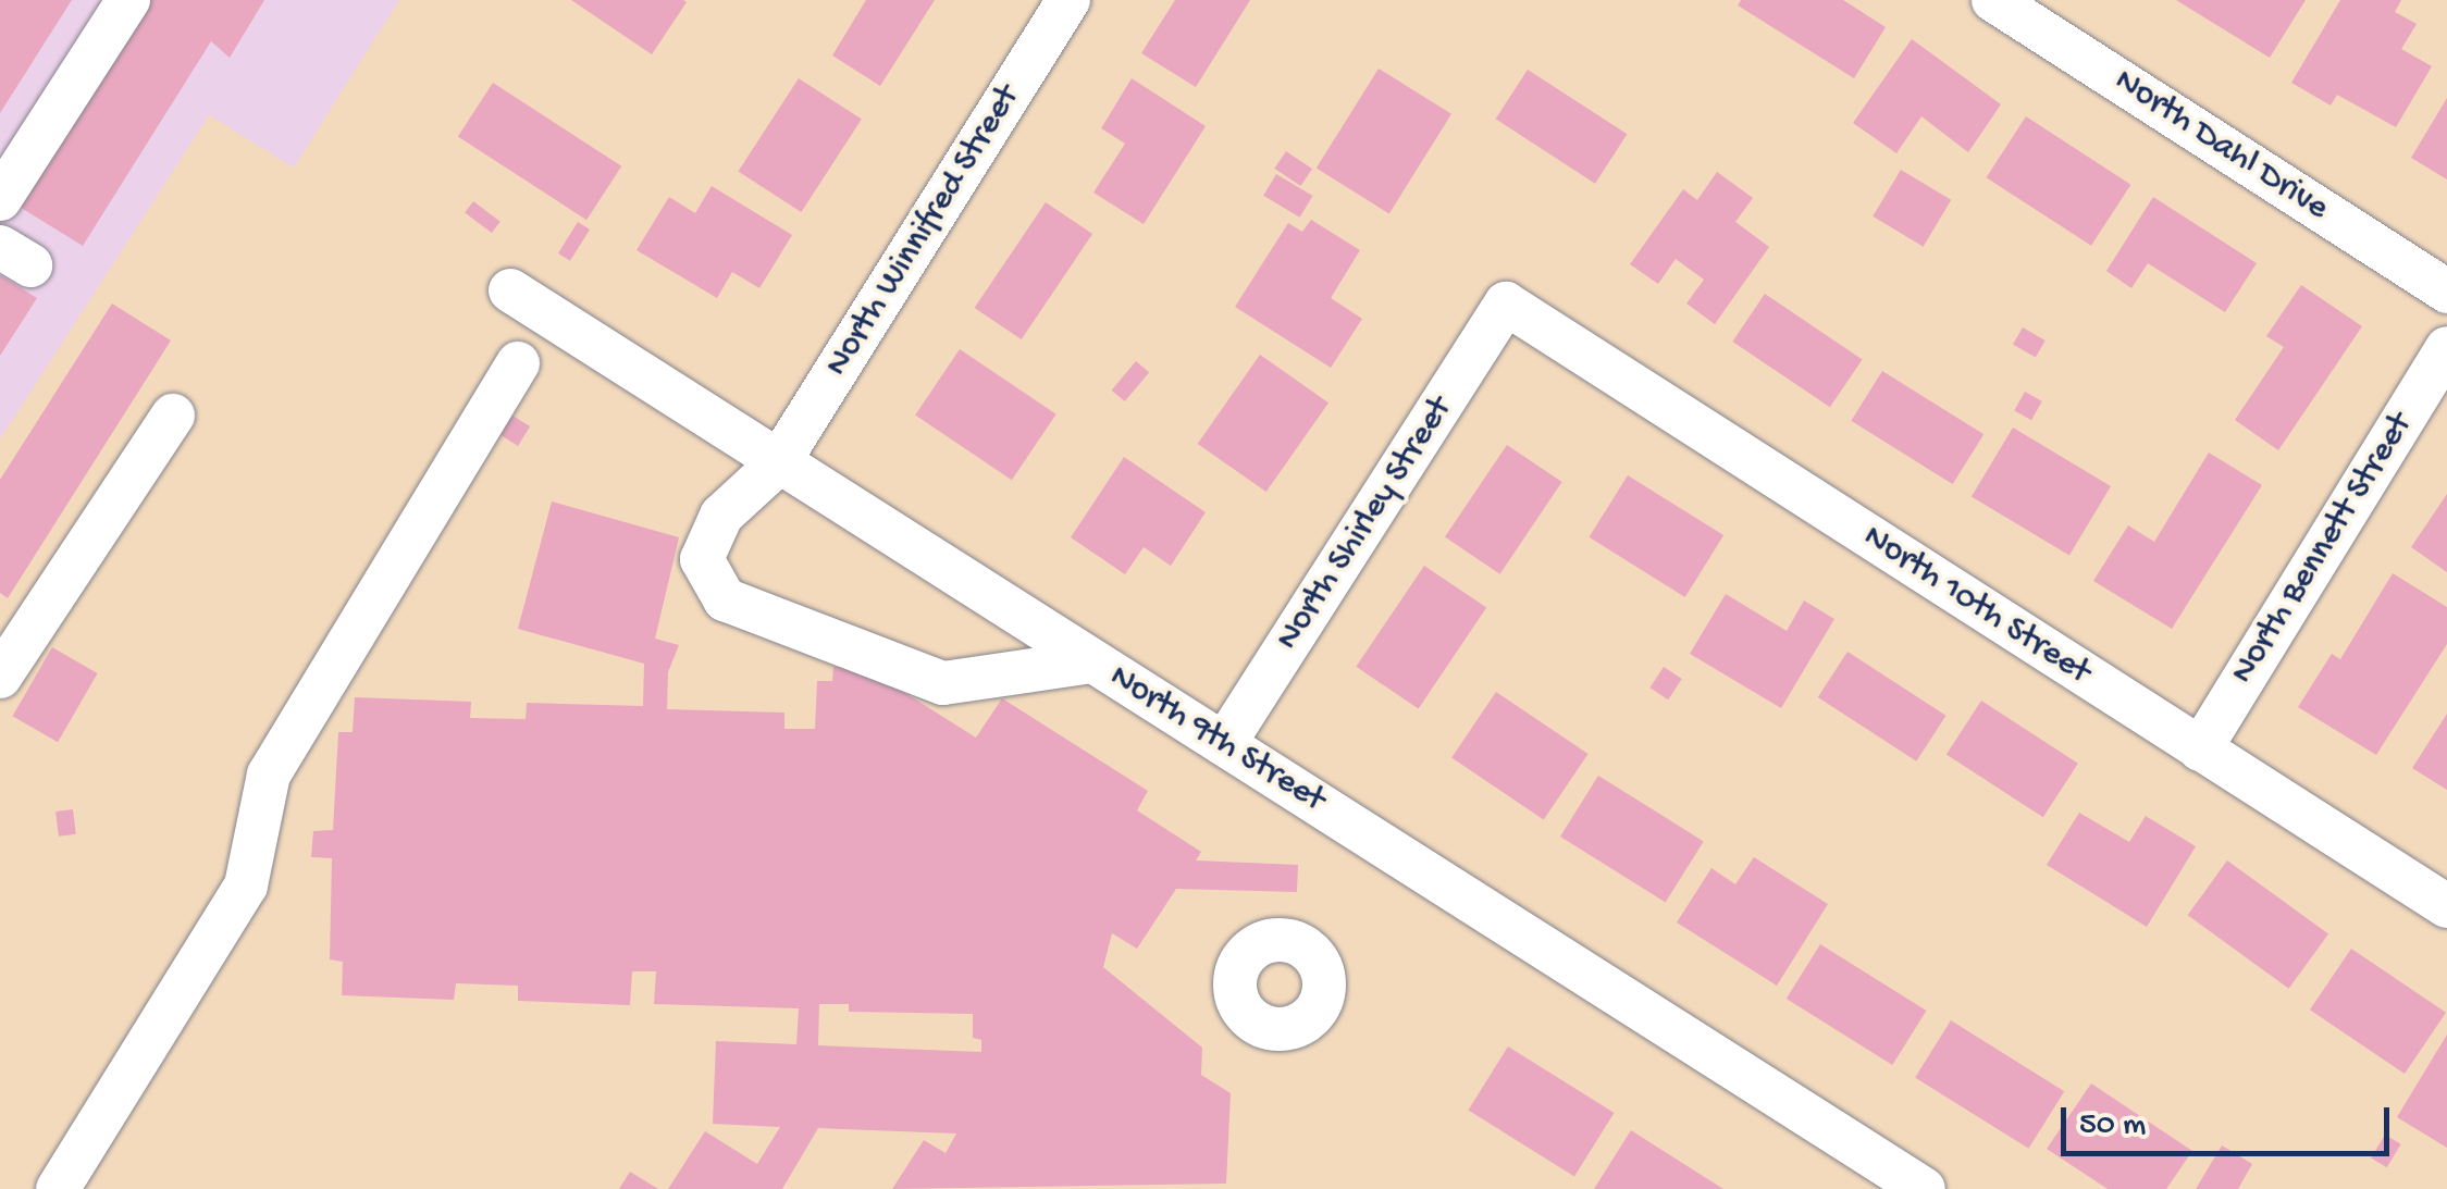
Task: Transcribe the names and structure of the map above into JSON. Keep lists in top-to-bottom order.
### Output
{
  "streets": {
    "street": [
      "North Dahl Drive",
      "North Winnifred Street",
      "North Shirley Street",
      "North Bennett Street",
      "North 10th Street",
      "North 9th Street"
    ]
  },
  "crossings": [
    ["North Winnifred Street", "North 9th Street"],
    ["North Shirley Street", "North 10th Street"],
    ["North Shirley Street", "North 9th Street"],
    ["North Bennett Street", "North 10th Street"]
  ],
  "scale_bar": "50 m"
}
